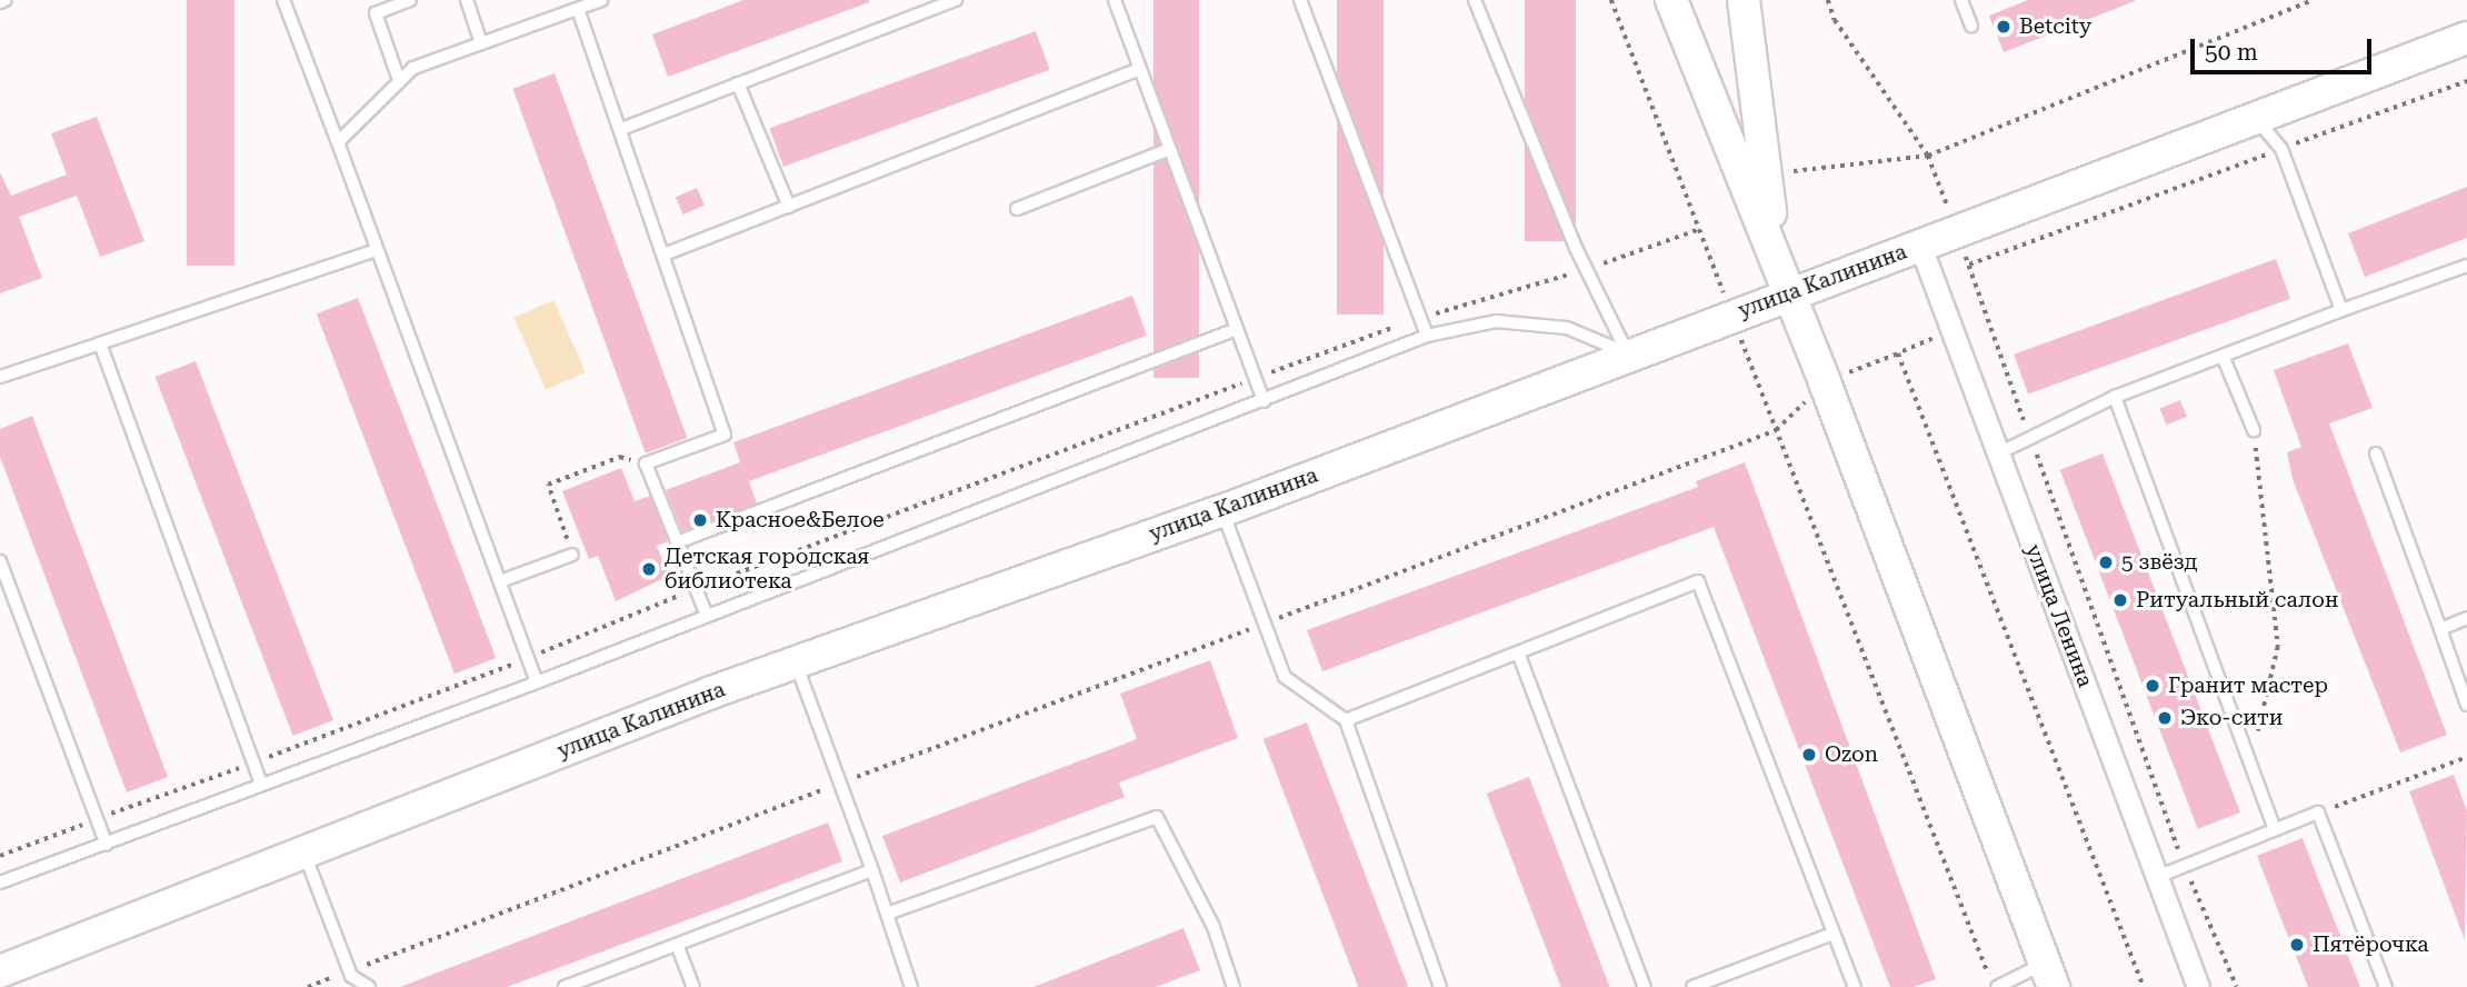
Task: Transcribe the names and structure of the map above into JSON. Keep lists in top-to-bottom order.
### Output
{
  "streets": {
    "street": ["улица Калинина", "улица Ленина"]
  },
  "crossings": [
    ["улица Калинина", "улица Ленина"]
  ],
  "places": [
    "Betcity",
    "Красное&Белое",
    "5 звёзд",
    "Детская городская библиотека",
    "Ритуальный салон",
    "Гранит мастер",
    "Эко-сити",
    "Ozon",
    "Пятёрочка"
  ],
  "scale_bar": "50 m"
}
